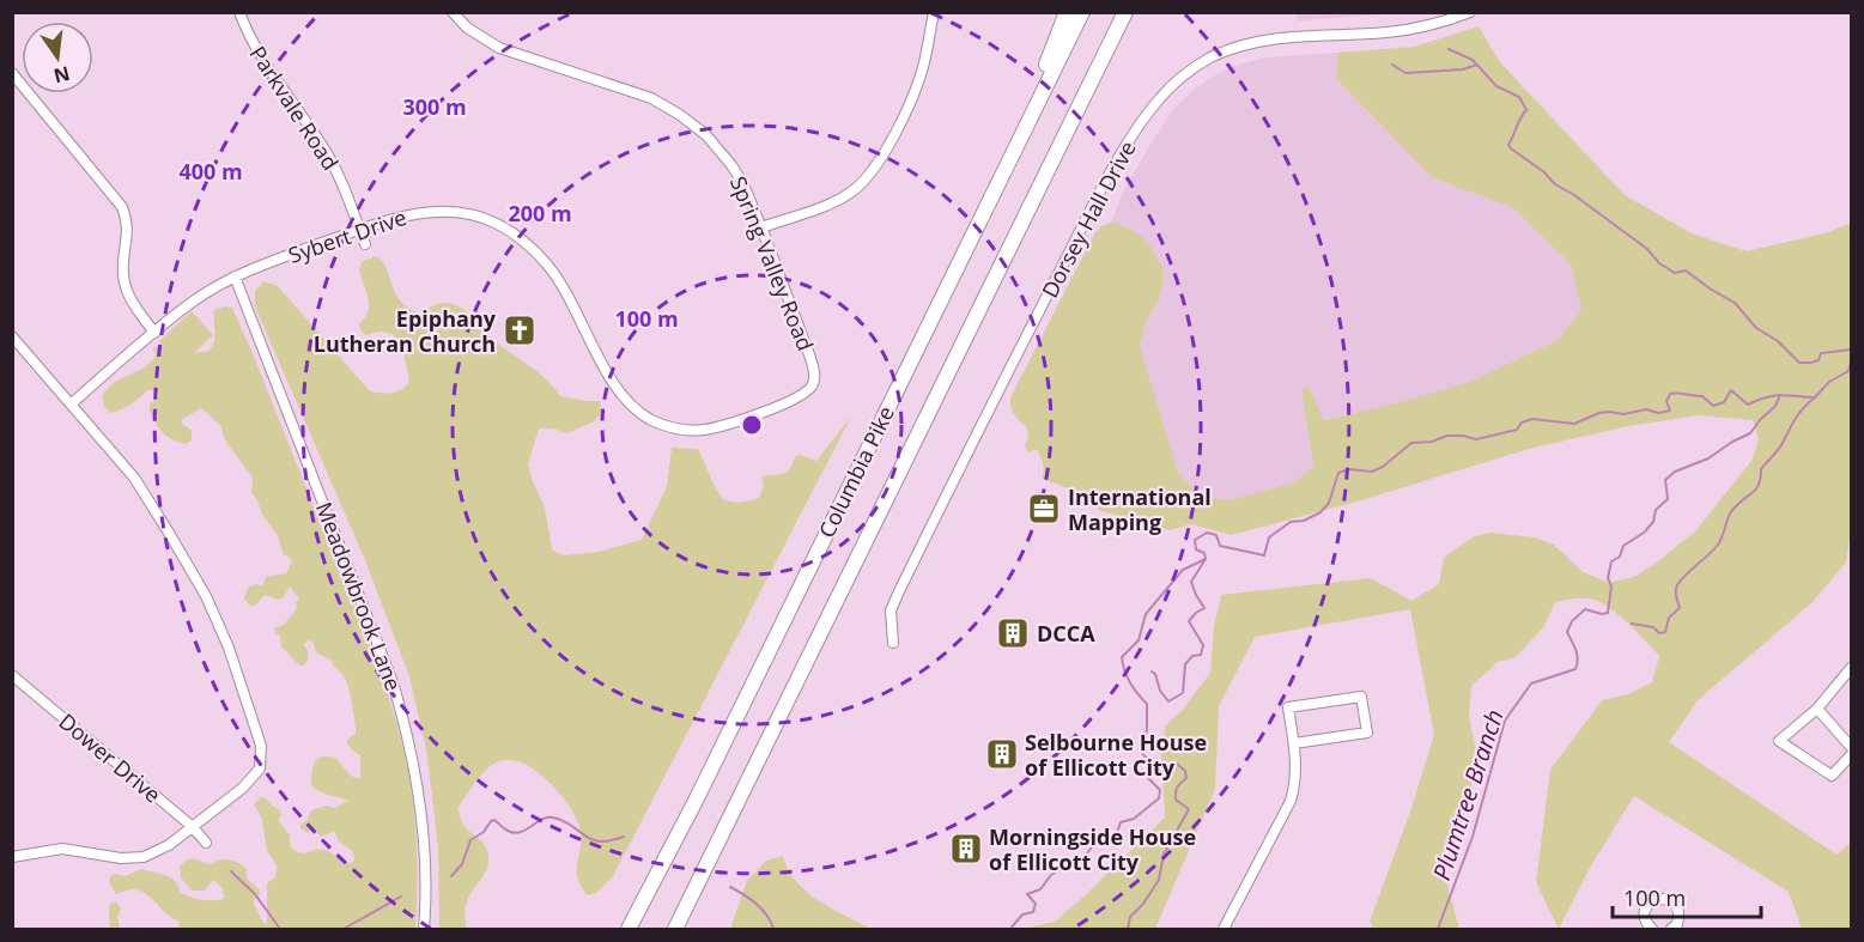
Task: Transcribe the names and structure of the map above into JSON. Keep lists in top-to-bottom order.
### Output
{
  "streets": {
    "highway": ["Columbia Pike"],
    "street": [
      "Parkvale Road",
      "Dorsey Hall Drive",
      "Sybert Drive",
      "Spring Valley Road",
      "Meadowbrook Lane",
      "Dower Drive"
    ]
  },
  "crossings": [
    ["Parkvale Road", "Sybert Drive"],
    ["Sybert Drive", "Spring Valley Road"],
    ["Sybert Drive", "Meadowbrook Lane"]
  ],
  "water": ["Plumtree Branch"],
  "places": {
    "church": ["Epiphany Lutheran Church"],
    "office": ["International Mapping"],
    "building": ["DCCA", "Selbourne House of Ellicott City", "Morningside House of Ellicott City"]
  },
  "scale_bar": "100 m",
  "north": "bottom",
  "rings": [
    "300 m",
    "400 m",
    "200 m",
    "100 m"
  ]
}
